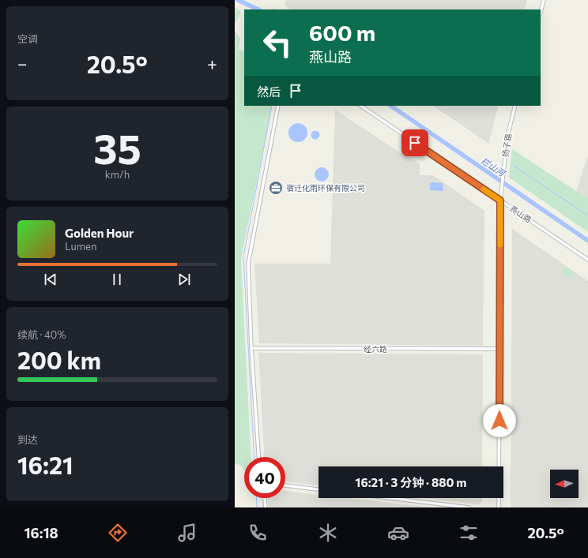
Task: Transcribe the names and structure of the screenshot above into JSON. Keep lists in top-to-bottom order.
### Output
{
  "streets": {
    "street": ["扬子路", "燕山路", "经六路"]
  },
  "crossings": [
    ["扬子路", "燕山路"],
    ["扬子路", "经六路"]
  ],
  "water": ["拦山河"],
  "places": {
    "office": ["宿迁化雨环保有限公司"]
  },
  "north": "left",
  "page": {
    "tile": [
      "空调",
      ["35", "km/h"],
      ["续航 · 40%", "200 km"],
      ["到达", "16:21"]
    ],
    "turn": ["600 m", "燕山路"],
    "heat": ["−", "20.5°", "+"],
    "then": "然后",
    "song": ["Golden Hour", "Lumen"],
    "limit": "40",
    "trip": "16:21 · 3 分钟 · 880 m",
    "tabs": ["16:18", "20.5°"]
  }
}
